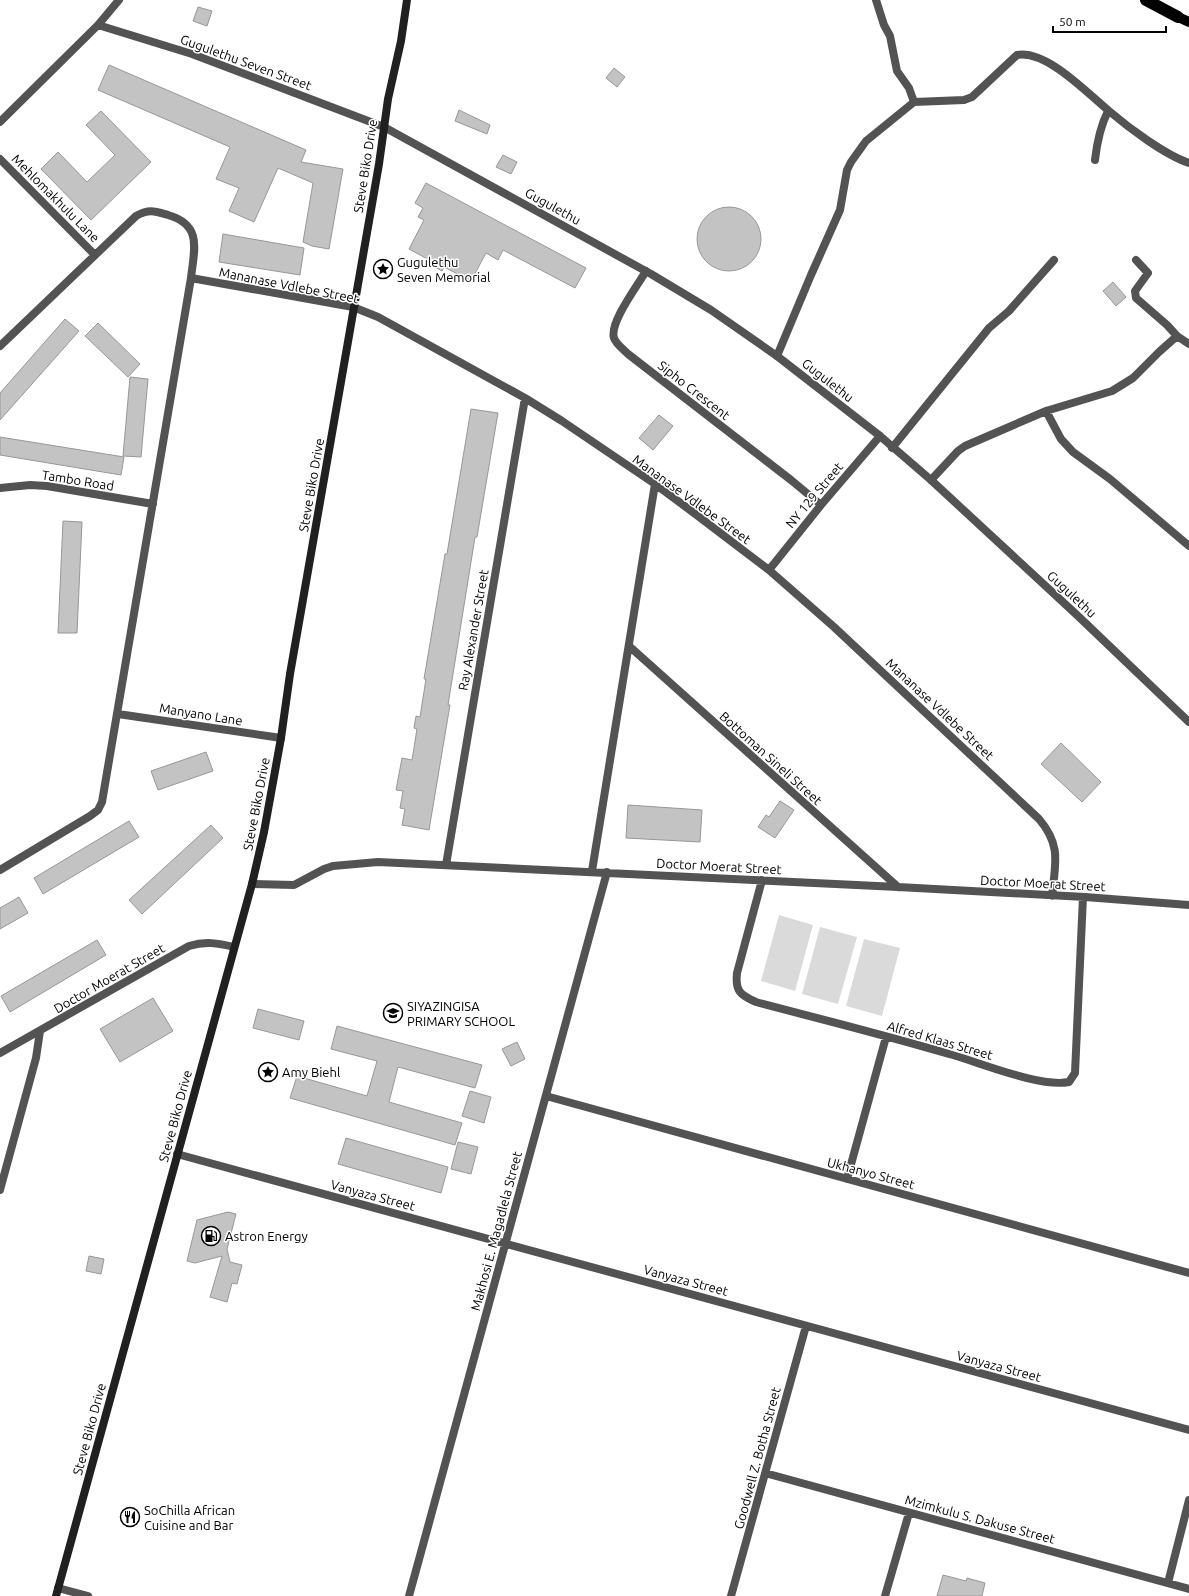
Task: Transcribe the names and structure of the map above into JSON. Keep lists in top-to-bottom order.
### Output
{
  "streets": {
    "main road": ["Steve Biko Drive"],
    "street": [
      "Gugulethu Seven Street",
      "Mehlomakhulu Lane",
      "Gugulethu",
      "Mananase Vdlebe Street",
      "Sipho Crescent",
      "Tambo Road",
      "NY 129 Street",
      "Ray Alexander Street",
      "Manyano Lane",
      "Bottoman Sineli Street",
      "Doctor Moerat Street",
      "Alfred Klaas Street",
      "Ukhanyo Street",
      "Vanyaza Street",
      "Makhosi E. Magadlela Street",
      "Goodwell Z. Botha Street",
      "Mzimkulu S. Dakuse Street"
    ]
  },
  "crossings": [
    ["Gugulethu Seven Street", "Steve Biko Drive"],
    ["Gugulethu Seven Street", "Gugulethu"],
    ["Steve Biko Drive", "Mananase Vdlebe Street"],
    ["Steve Biko Drive", "Manyano Lane"],
    ["Steve Biko Drive", "Doctor Moerat Street"],
    ["Steve Biko Drive", "Vanyaza Street"],
    ["Gugulethu", "Sipho Crescent"],
    ["Gugulethu", "NY 129 Street"],
    ["Mananase Vdlebe Street", "NY 129 Street"],
    ["Mananase Vdlebe Street", "Ray Alexander Street"],
    ["Mananase Vdlebe Street", "Doctor Moerat Street"],
    ["Sipho Crescent", "NY 129 Street"],
    ["Ray Alexander Street", "Doctor Moerat Street"],
    ["Bottoman Sineli Street", "Doctor Moerat Street"],
    ["Doctor Moerat Street", "Alfred Klaas Street"],
    ["Doctor Moerat Street", "Makhosi E. Magadlela Street"],
    ["Ukhanyo Street", "Makhosi E. Magadlela Street"],
    ["Vanyaza Street", "Makhosi E. Magadlela Street"],
    ["Vanyaza Street", "Goodwell Z. Botha Street"],
    ["Goodwell Z. Botha Street", "Mzimkulu S. Dakuse Street"]
  ],
  "places": {
    "place": ["Gugulethu Seven Memorial", "Amy Biehl"],
    "school or university": ["SIYAZINGISA PRIMARY SCHOOL"],
    "fuel station": ["Astron Energy"],
    "restaurant": ["SoChilla African Cuisine and Bar"]
  },
  "scale_bar": "50 m"
}
